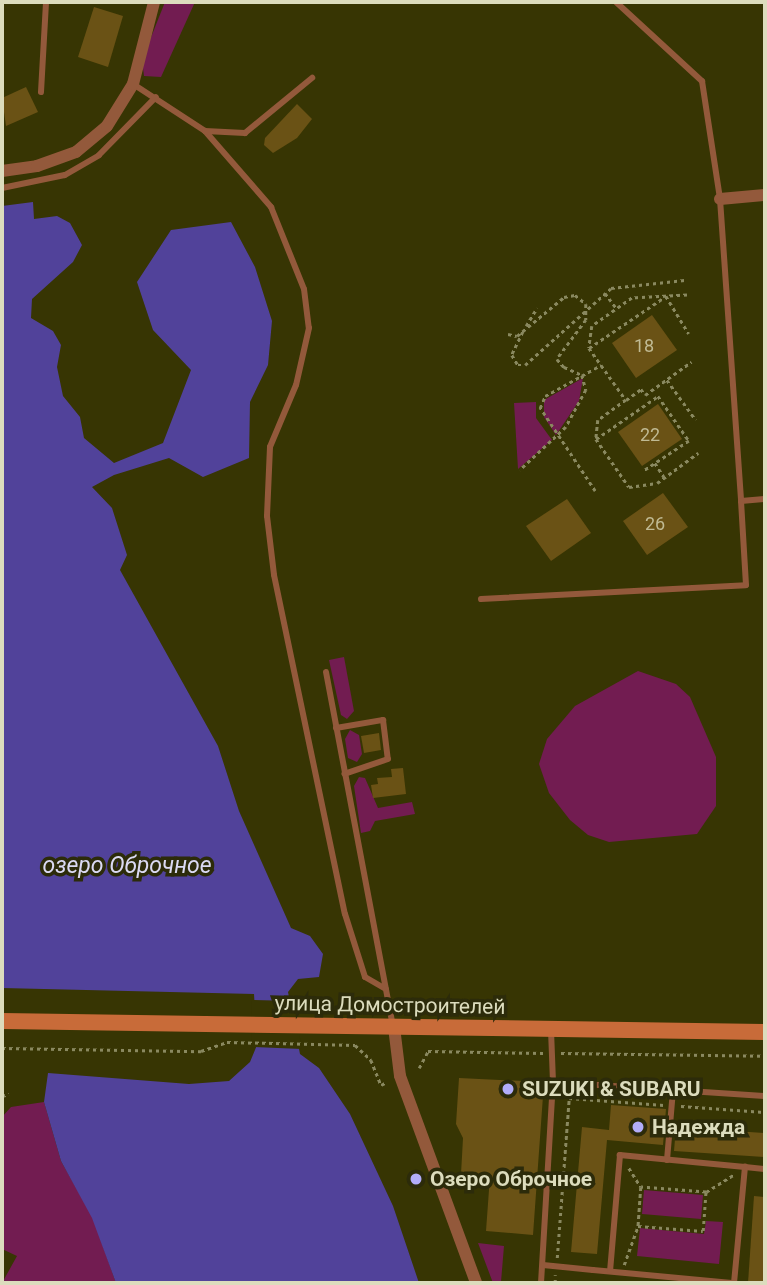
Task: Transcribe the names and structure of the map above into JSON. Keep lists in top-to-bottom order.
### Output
{
  "streets": {
    "main road": ["улица Домостроителей"]
  },
  "water": ["озеро Оброчное"],
  "places": ["SUZUKI & SUBARU", "Надежда", "Озеро Оброчное"],
  "house_numbers": ["18", "22", "26"]
}
